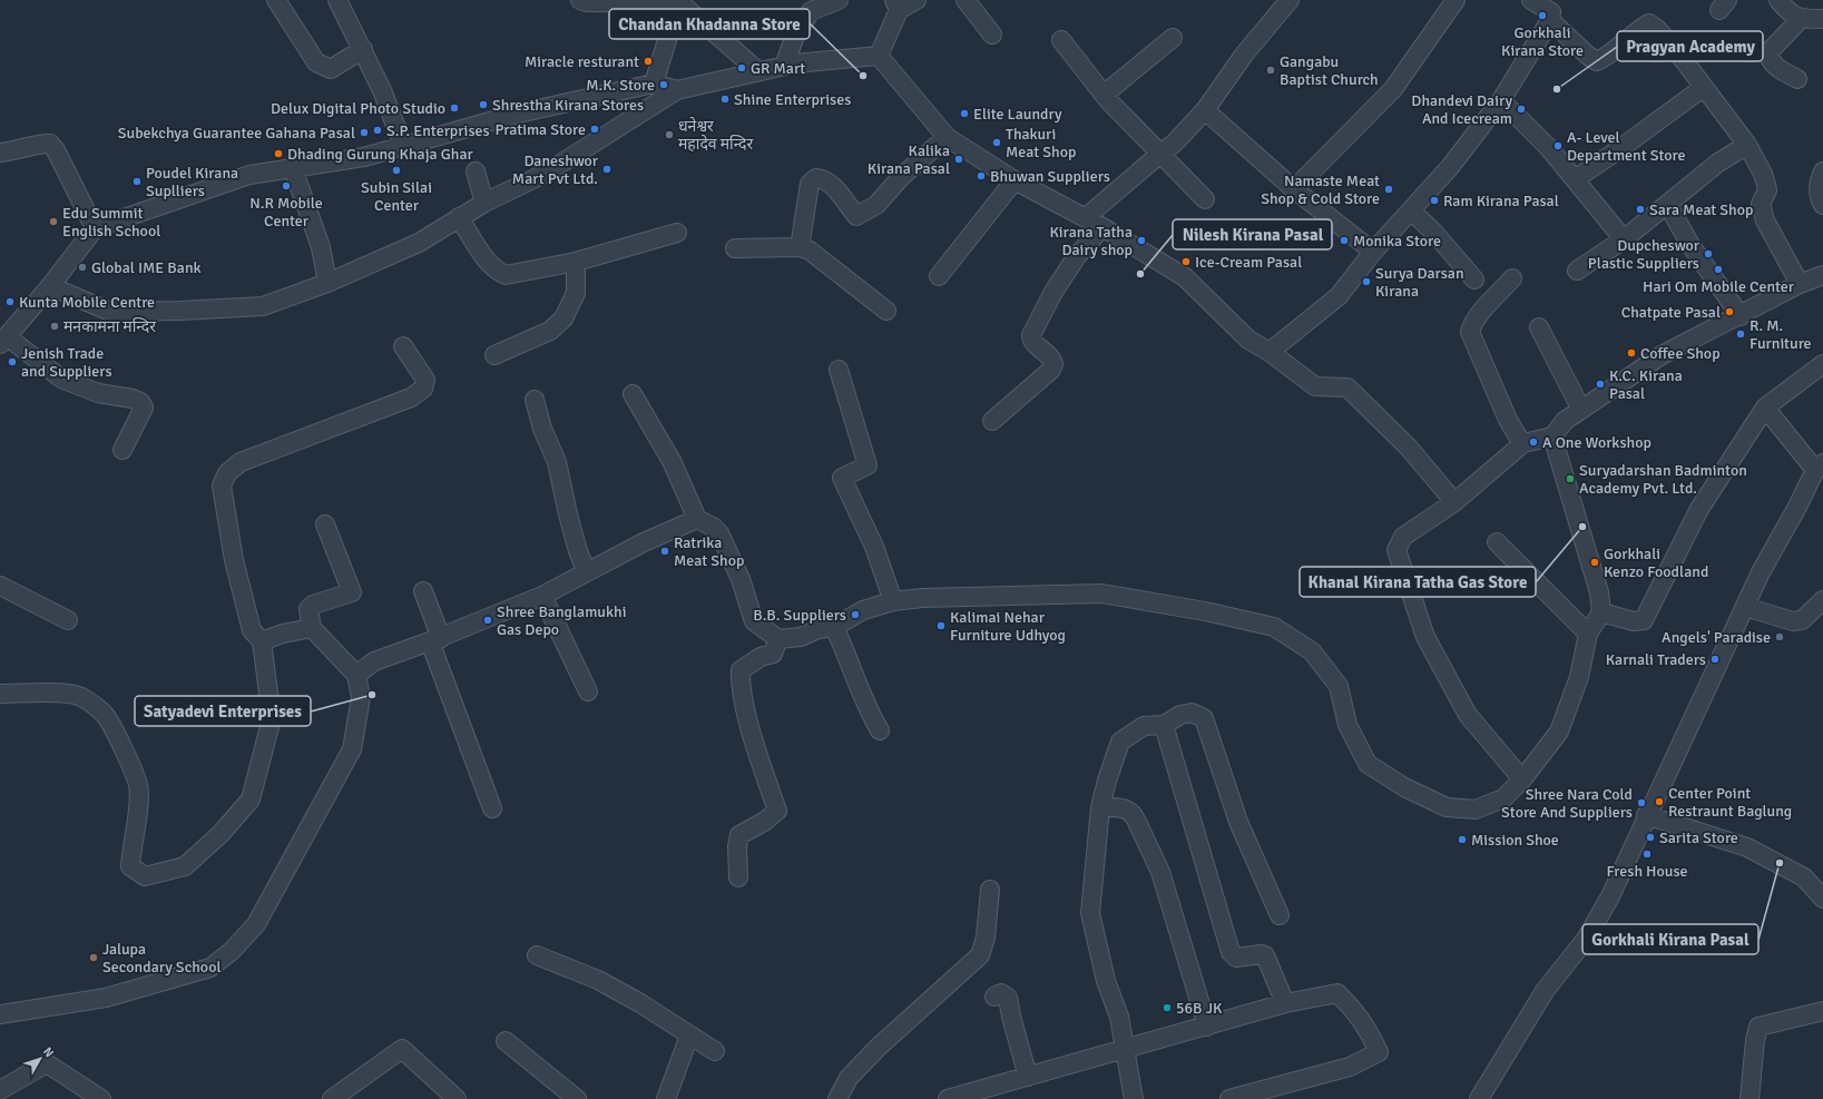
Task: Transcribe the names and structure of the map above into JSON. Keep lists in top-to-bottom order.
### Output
{
  "places": [
    "Gorkhali Kirana Store",
    "Miracle resturant",
    "GR Mart",
    "Gangabu Baptist Church",
    "Chandan Khadanna Store",
    "M.K. Store",
    "Pragyan Academy",
    "Shine Enterprises",
    "Shrestha Kirana Stores",
    "Delux Digital Photo Studio",
    "Dhandevi Dairy And Icecream",
    "Elite Laundry",
    "Pratima Store",
    "S.P. Enterprises",
    "Subekchya Guarantee Gahana Pasal",
    "धनेश्वर महादेव मन्दिर",
    "Thakuri Meat Shop",
    "A- Level Department Store",
    "Dhading Gurung Khaja Ghar",
    "Kalika Kirana Pasal",
    "Daneshwor Mart Pvt Ltd.",
    "Subin Silai Center",
    "Bhuwan Suppliers",
    "Poudel Kirana Suplliers",
    "N.R Mobile Center",
    "Namaste Meat Shop & Cold Store",
    "Ram Kirana Pasal",
    "Sara Meat Shop",
    "Edu Summit English School",
    "Kirana Tatha Dairy shop",
    "Monika Store",
    "Dupcheswor Plastic Suppliers",
    "Ice-Cream Pasal",
    "Global IME Bank",
    "Hari Om Mobile Center",
    "Nilesh Kirana Pasal",
    "Surya Darsan Kirana",
    "Kunta Mobile Centre",
    "Chatpate Pasal",
    "मनकामना मन्दिर",
    "R. M. Furniture",
    "Coffee Shop",
    "Jenish Trade and Suppliers",
    "K.C. Kirana Pasal",
    "A One Workshop",
    "Suryadarshan Badminton Academy Pvt. Ltd.",
    "Khanal Kirana Tatha Gas Store",
    "Ratrika Meat Shop",
    "Gorkhali Kenzo Foodland",
    "B.B. Suppliers",
    "Shree Banglamukhi Gas Depo",
    "Kalimai Nehar Furniture Udhyog",
    "Angels' Paradise",
    "Karnali Traders",
    "Satyadevi Enterprises",
    "Center Point Restraunt Baglung",
    "Shree Nara Cold Store And Suppliers",
    "Sarita Store",
    "Mission Shoe",
    "Fresh House",
    "Gorkhali Kirana Pasal",
    "Jalupa Secondary School",
    "56B JK"
  ],
  "north": "top right"
}
